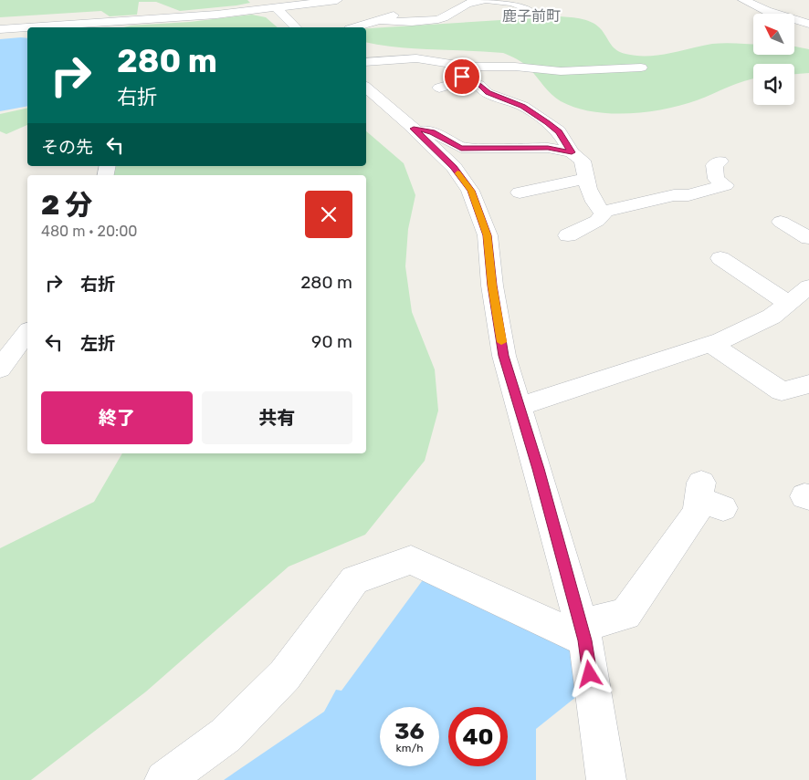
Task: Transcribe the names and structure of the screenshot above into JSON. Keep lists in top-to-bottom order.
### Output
{
  "districts": ["鹿子前町"],
  "north": "top left",
  "page": {
    "turn": ["280 m", "右折"],
    "then": "その先",
    "heading": ["2 分", "480 m · 20:00"],
    "list": [
      {
        "name": "右折",
        "value": "280 m"
      },
      {
        "name": "左折",
        "value": "90 m"
      }
    ],
    "buttons": ["終了", "共有"],
    "speed": "36 km/h",
    "limit": "40"
  }
}
